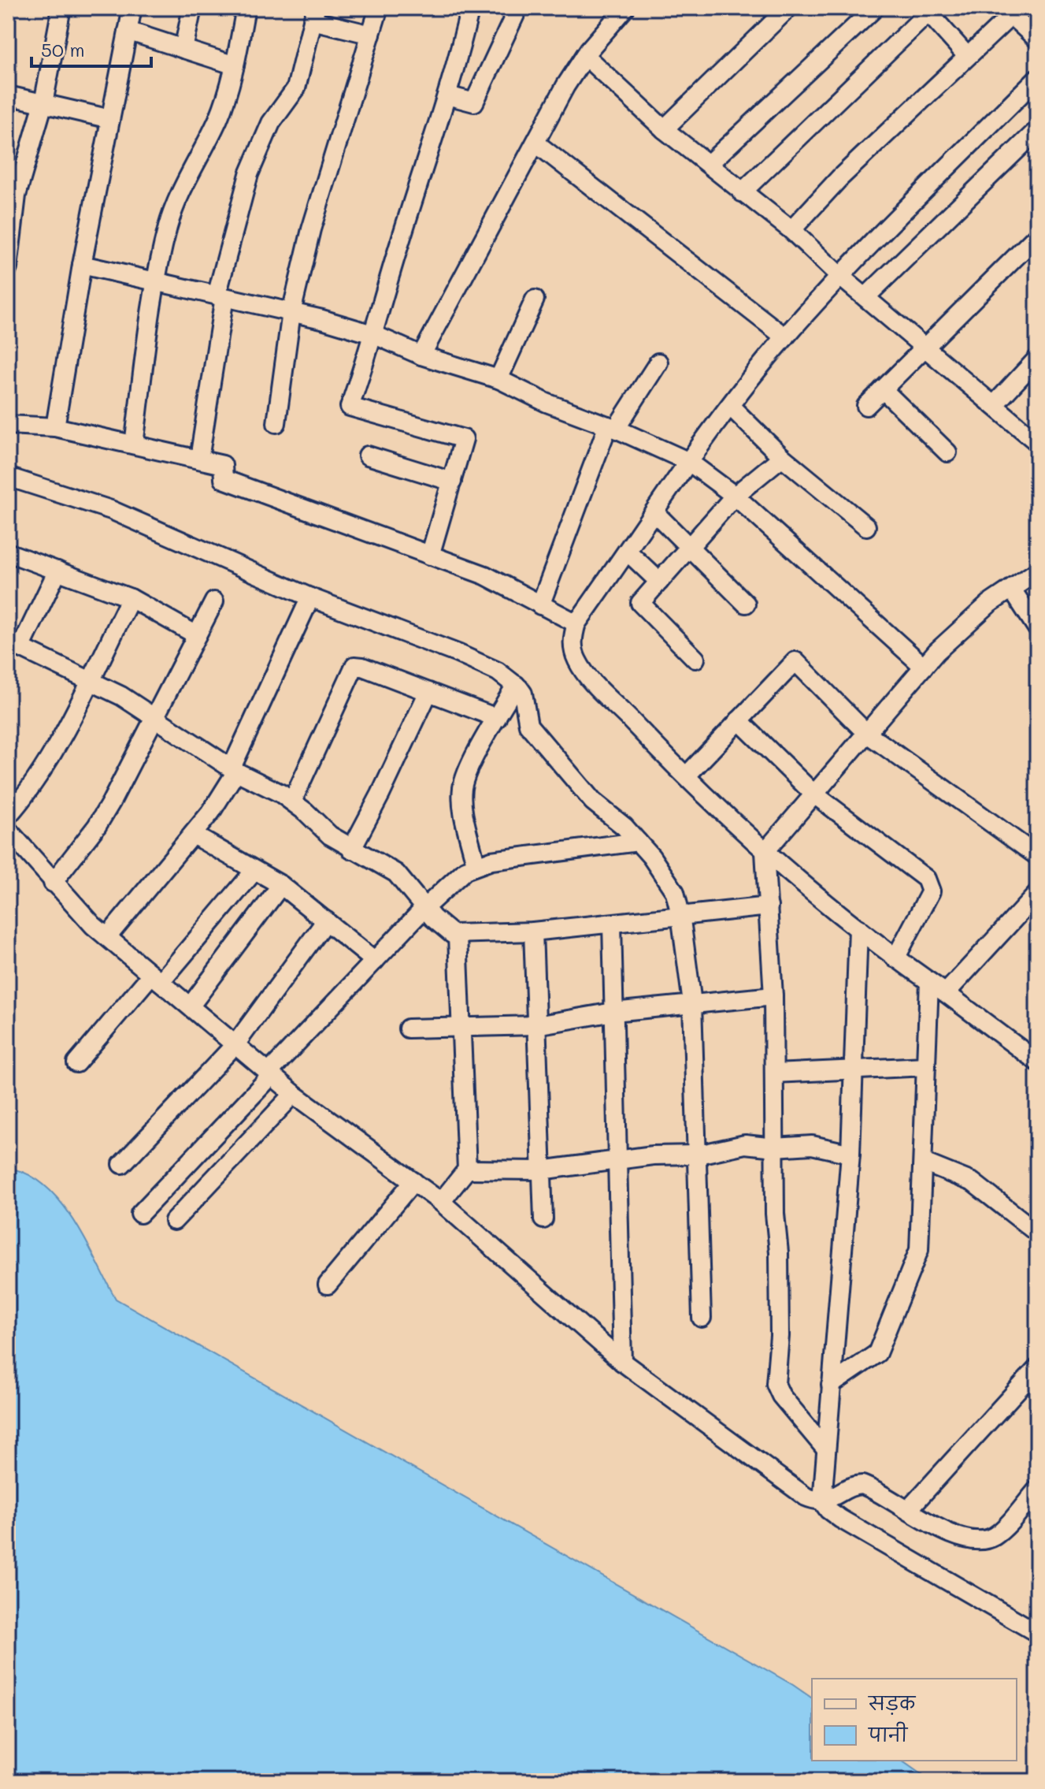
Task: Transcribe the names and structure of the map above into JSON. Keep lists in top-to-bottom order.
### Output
{
  "legend": ["सड़क", "पानी"],
  "scale_bar": "50 m"
}
